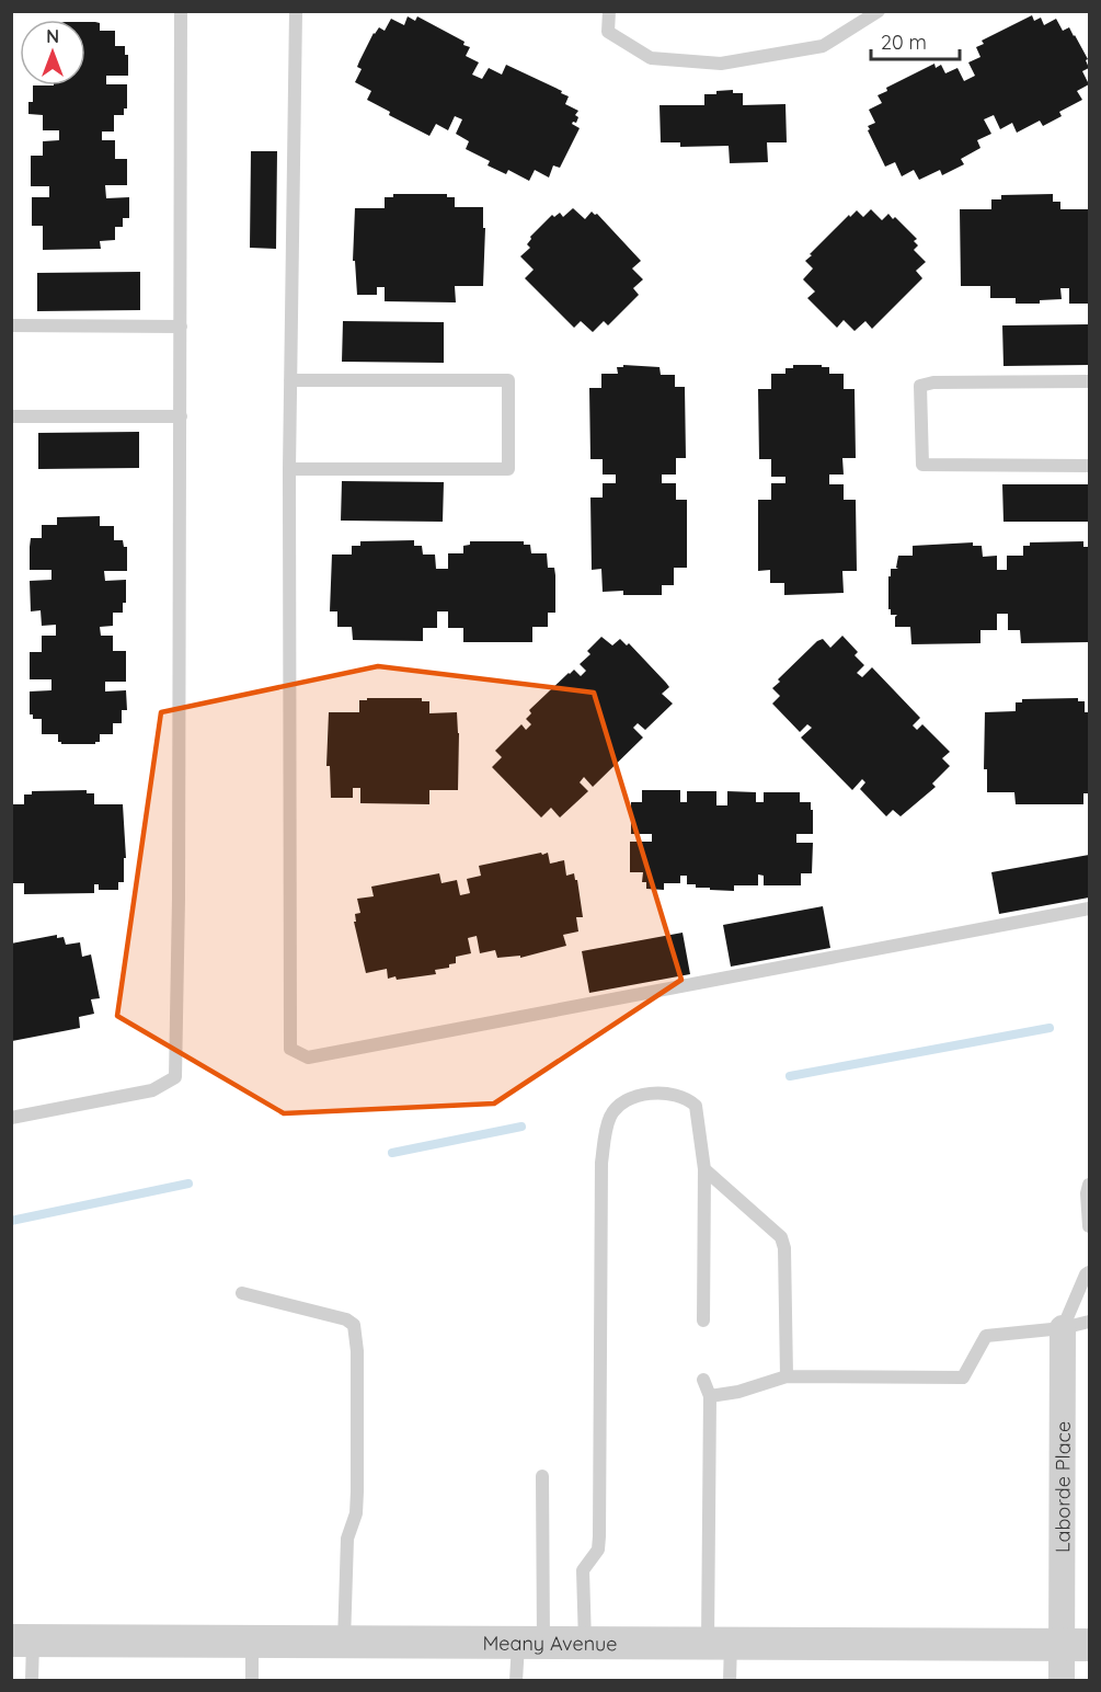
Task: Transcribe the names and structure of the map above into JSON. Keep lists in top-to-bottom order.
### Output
{
  "streets": {
    "street": ["Laborde Place", "Meany Avenue"]
  },
  "crossings": [
    ["Laborde Place", "Meany Avenue"]
  ],
  "scale_bar": "20 m",
  "north": "top"
}
